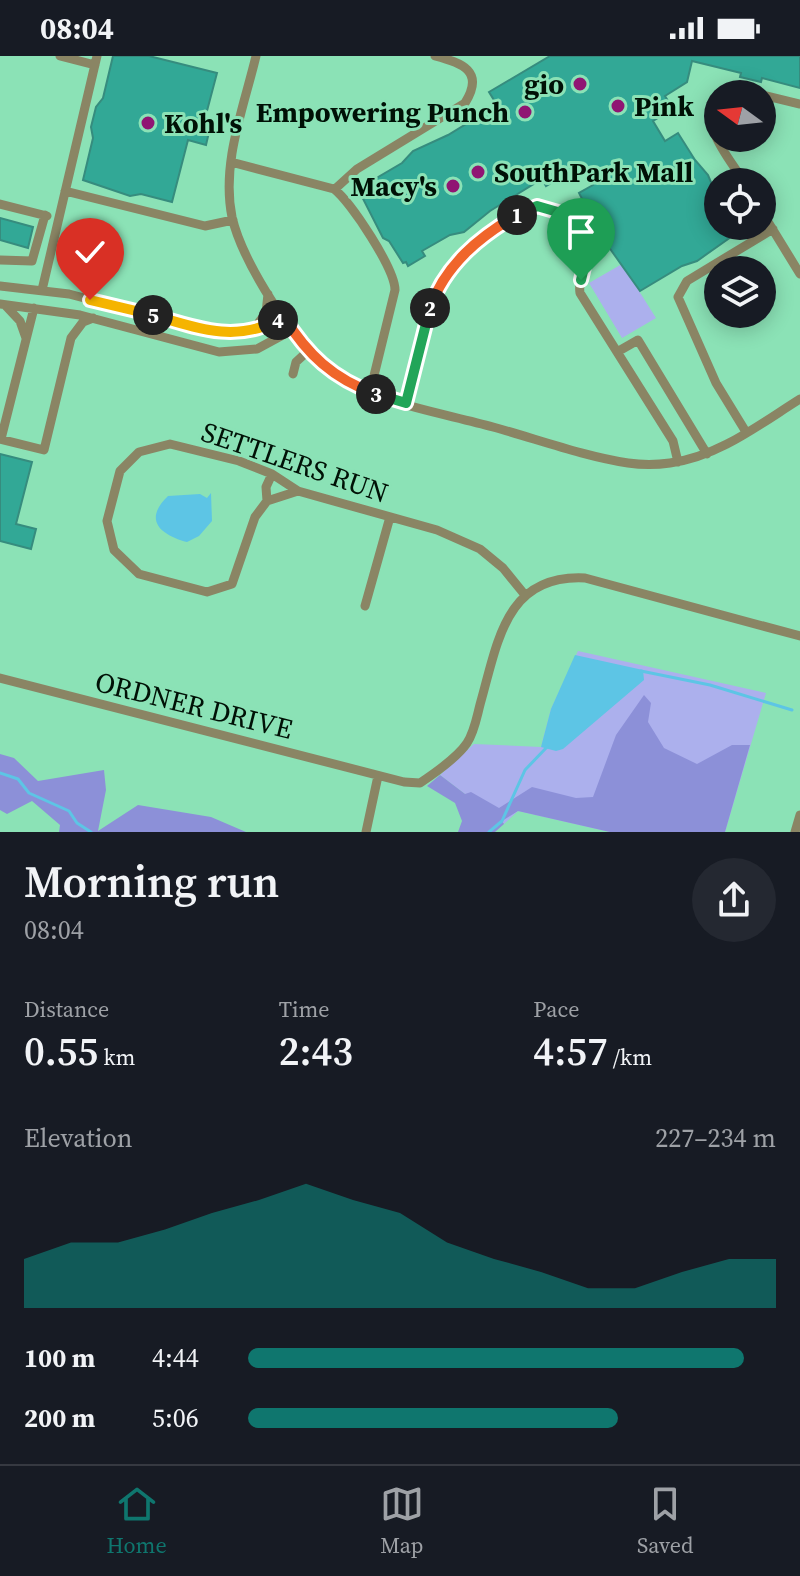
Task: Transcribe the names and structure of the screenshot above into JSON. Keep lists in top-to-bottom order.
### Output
{
  "streets": {
    "street": ["SETTLERS RUN", "ORDNER DRIVE"]
  },
  "crossings": [
    ["SETTLERS RUN", "ORDNER DRIVE"]
  ],
  "places": [
    "gio",
    "Pink",
    "Empowering Punch",
    "Kohl's",
    "SouthPark Mall",
    "Macy's"
  ],
  "north": "left",
  "page": {
    "status": "08:04",
    "pins": [
      "1",
      "2",
      "5",
      "4",
      "3"
    ],
    "heading": ["Morning run", "08:04"],
    "stats": [
      ["Distance", "0.55 km"],
      ["Time", "2:43"],
      ["Pace", "4:57 /km"]
    ],
    "chart": ["Elevation", "227–234 m"],
    "list": [
      {
        "name": "100 m",
        "note": "4:44"
      },
      {
        "name": "200 m",
        "note": "5:06"
      }
    ],
    "tabs": ["Home", "Map", "Saved"]
  }
}
